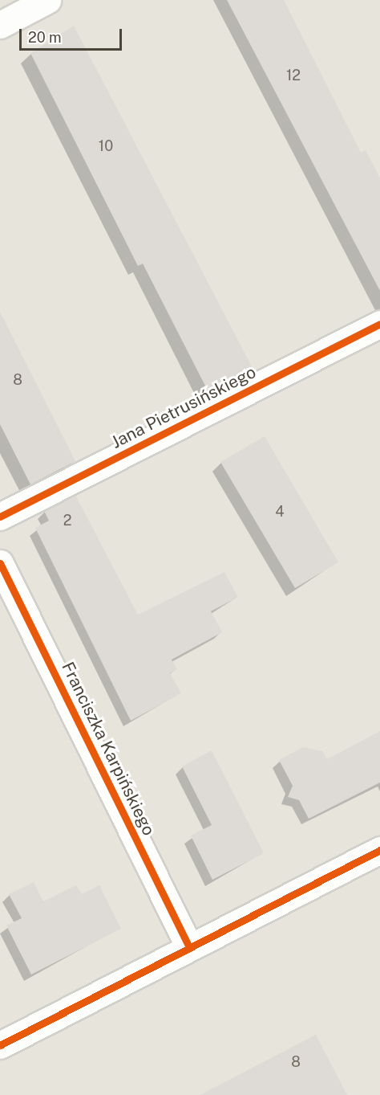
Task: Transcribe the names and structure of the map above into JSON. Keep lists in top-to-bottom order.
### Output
{
  "streets": {
    "street": ["Jana Pietrusińskiego", "Franciszka Karpińskiego"]
  },
  "house_numbers": [
    "12",
    "10",
    "8",
    "4",
    "2",
    "8"
  ],
  "scale_bar": "20 m"
}
